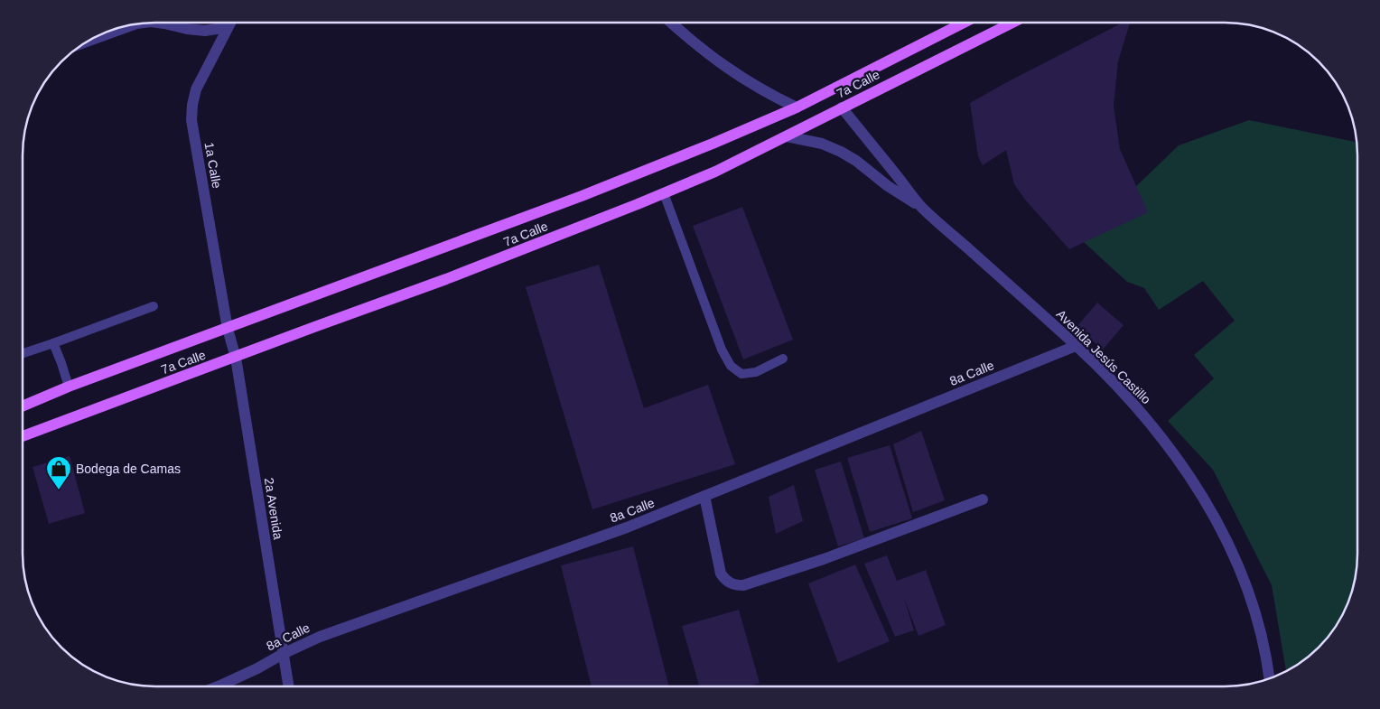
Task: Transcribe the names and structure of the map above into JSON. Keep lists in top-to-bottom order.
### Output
{
  "streets": {
    "main road": ["7a Calle"],
    "street": [
      "1a Calle",
      "Avenida Jesús Castillo",
      "8a Calle",
      "2a Avenida"
    ]
  },
  "crossings": [
    ["7a Calle", "1a Calle"],
    ["7a Calle", "Avenida Jesús Castillo"],
    ["7a Calle", "2a Avenida"],
    ["1a Calle", "2a Avenida"],
    ["Avenida Jesús Castillo", "8a Calle"],
    ["8a Calle", "2a Avenida"]
  ],
  "places": {
    "shop": ["Bodega de Camas"]
  }
}
